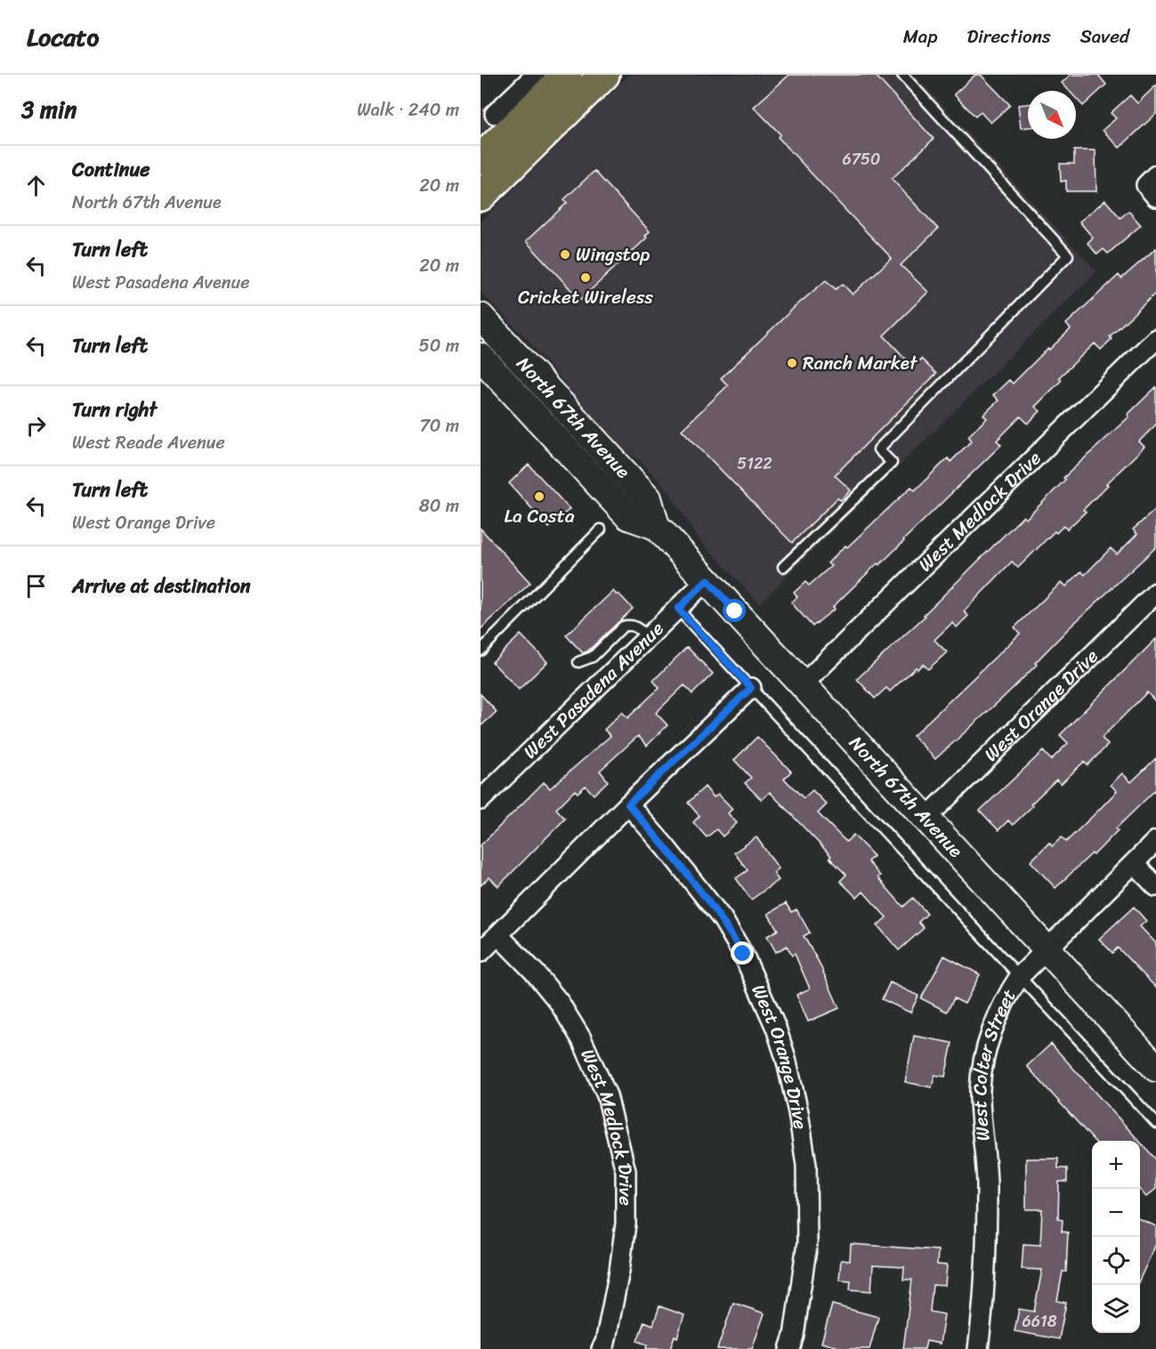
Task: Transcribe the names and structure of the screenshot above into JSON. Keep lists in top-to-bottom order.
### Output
{
  "streets": {
    "main road": ["North 67th Avenue"],
    "street": [
      "West Medlock Drive",
      "West Pasadena Avenue",
      "West Orange Drive",
      "West Colter Street"
    ]
  },
  "crossings": [
    ["North 67th Avenue", "West Medlock Drive"],
    ["North 67th Avenue", "West Pasadena Avenue"],
    ["North 67th Avenue", "West Orange Drive"],
    ["North 67th Avenue", "West Colter Street"]
  ],
  "places": [
    "Wingstop",
    "Cricket Wireless",
    "Ranch Market",
    "La Costa"
  ],
  "house_numbers": ["6750", "5122", "6618"],
  "north": "bottom right",
  "page": {
    "header": "Locato",
    "nav": ["Map", "Directions", "Saved"],
    "heading": ["3 min", "Walk · 240 m"],
    "list": [
      ["Continue", "North 67th Avenue", "20 m"],
      ["Turn left", "West Pasadena Avenue", "20 m"],
      ["Turn left", "50 m"],
      ["Turn right", "West Reade Avenue", "70 m"],
      ["Turn left", "West Orange Drive", "80 m"],
      "Arrive at destination"
    ],
    "map_buttons": ["+", "−"]
  }
}
